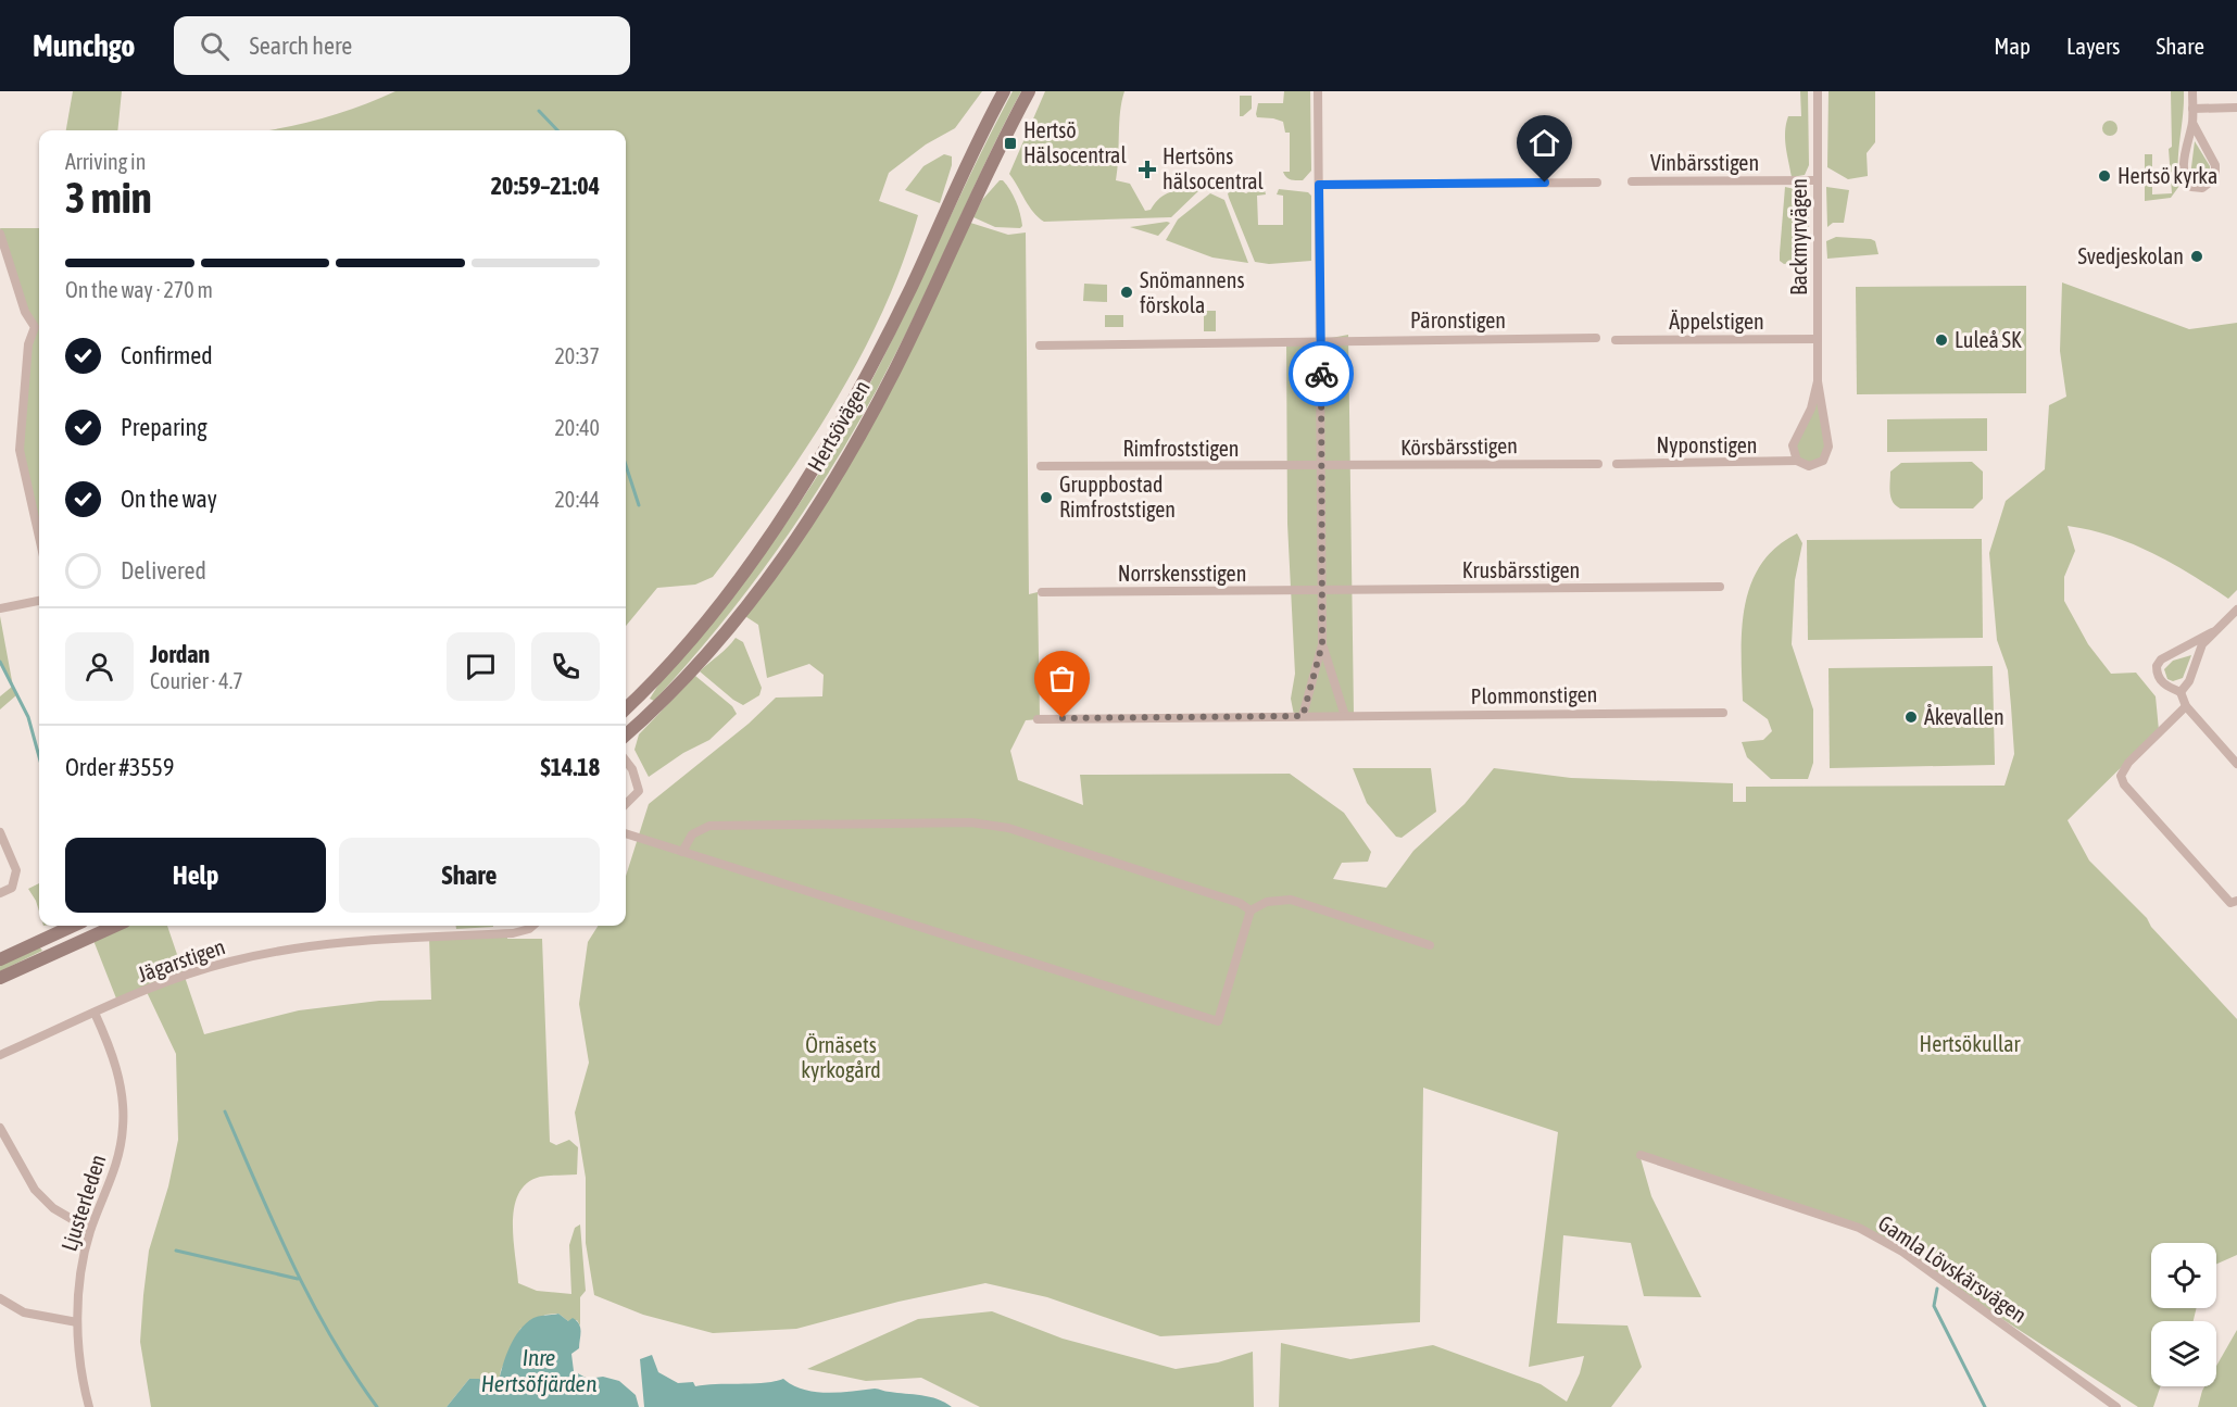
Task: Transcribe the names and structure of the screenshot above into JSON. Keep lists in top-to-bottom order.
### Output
{
  "streets": {
    "main road": ["Hertsövägen"],
    "street": [
      "Vinbärsstigen",
      "Backmyrvägen",
      "Päronstigen",
      "Äppelstigen",
      "Nyponstigen",
      "Körsbärsstigen",
      "Rimfroststigen",
      "Krusbärsstigen",
      "Norrskensstigen",
      "Plommonstigen",
      "Jägarstigen",
      "Ljusterleden",
      "Gamla Lövskärsvägen"
    ]
  },
  "crossings": [
    ["Vinbärsstigen", "Backmyrvägen"],
    ["Backmyrvägen", "Äppelstigen"],
    ["Backmyrvägen", "Nyponstigen"],
    ["Körsbärsstigen", "Rimfroststigen"],
    ["Krusbärsstigen", "Norrskensstigen"],
    ["Jägarstigen", "Ljusterleden"]
  ],
  "water": ["Inre Hertsöfjärden"],
  "parks": ["Hertsökullar", "Örnäsets kyrkogård"],
  "places": {
    "transit": ["Hertsö Hälsocentral"],
    "health": ["Hertsöns hälsocentral"],
    "other": [
      "Hertsö kyrka",
      "Svedjeskolan",
      "Snömannens förskola",
      "Luleå SK",
      "Gruppbostad Rimfroststigen",
      "Åkevallen"
    ]
  },
  "page": {
    "header": "Munchgo",
    "search": "Search here",
    "nav": ["Map", "Layers", "Share"],
    "heading": ["3 min", "Arriving in", "20:59–21:04"],
    "panel": [
      "Jordan",
      "Courier · 4.7",
      "Order #3559",
      "$14.18"
    ],
    "bar": "On the way · 270 m",
    "list": [
      ["Confirmed", "20:37"],
      ["Preparing", "20:40"],
      ["On the way", "20:44"],
      "Delivered"
    ],
    "buttons": ["Help", "Share"]
  }
}
